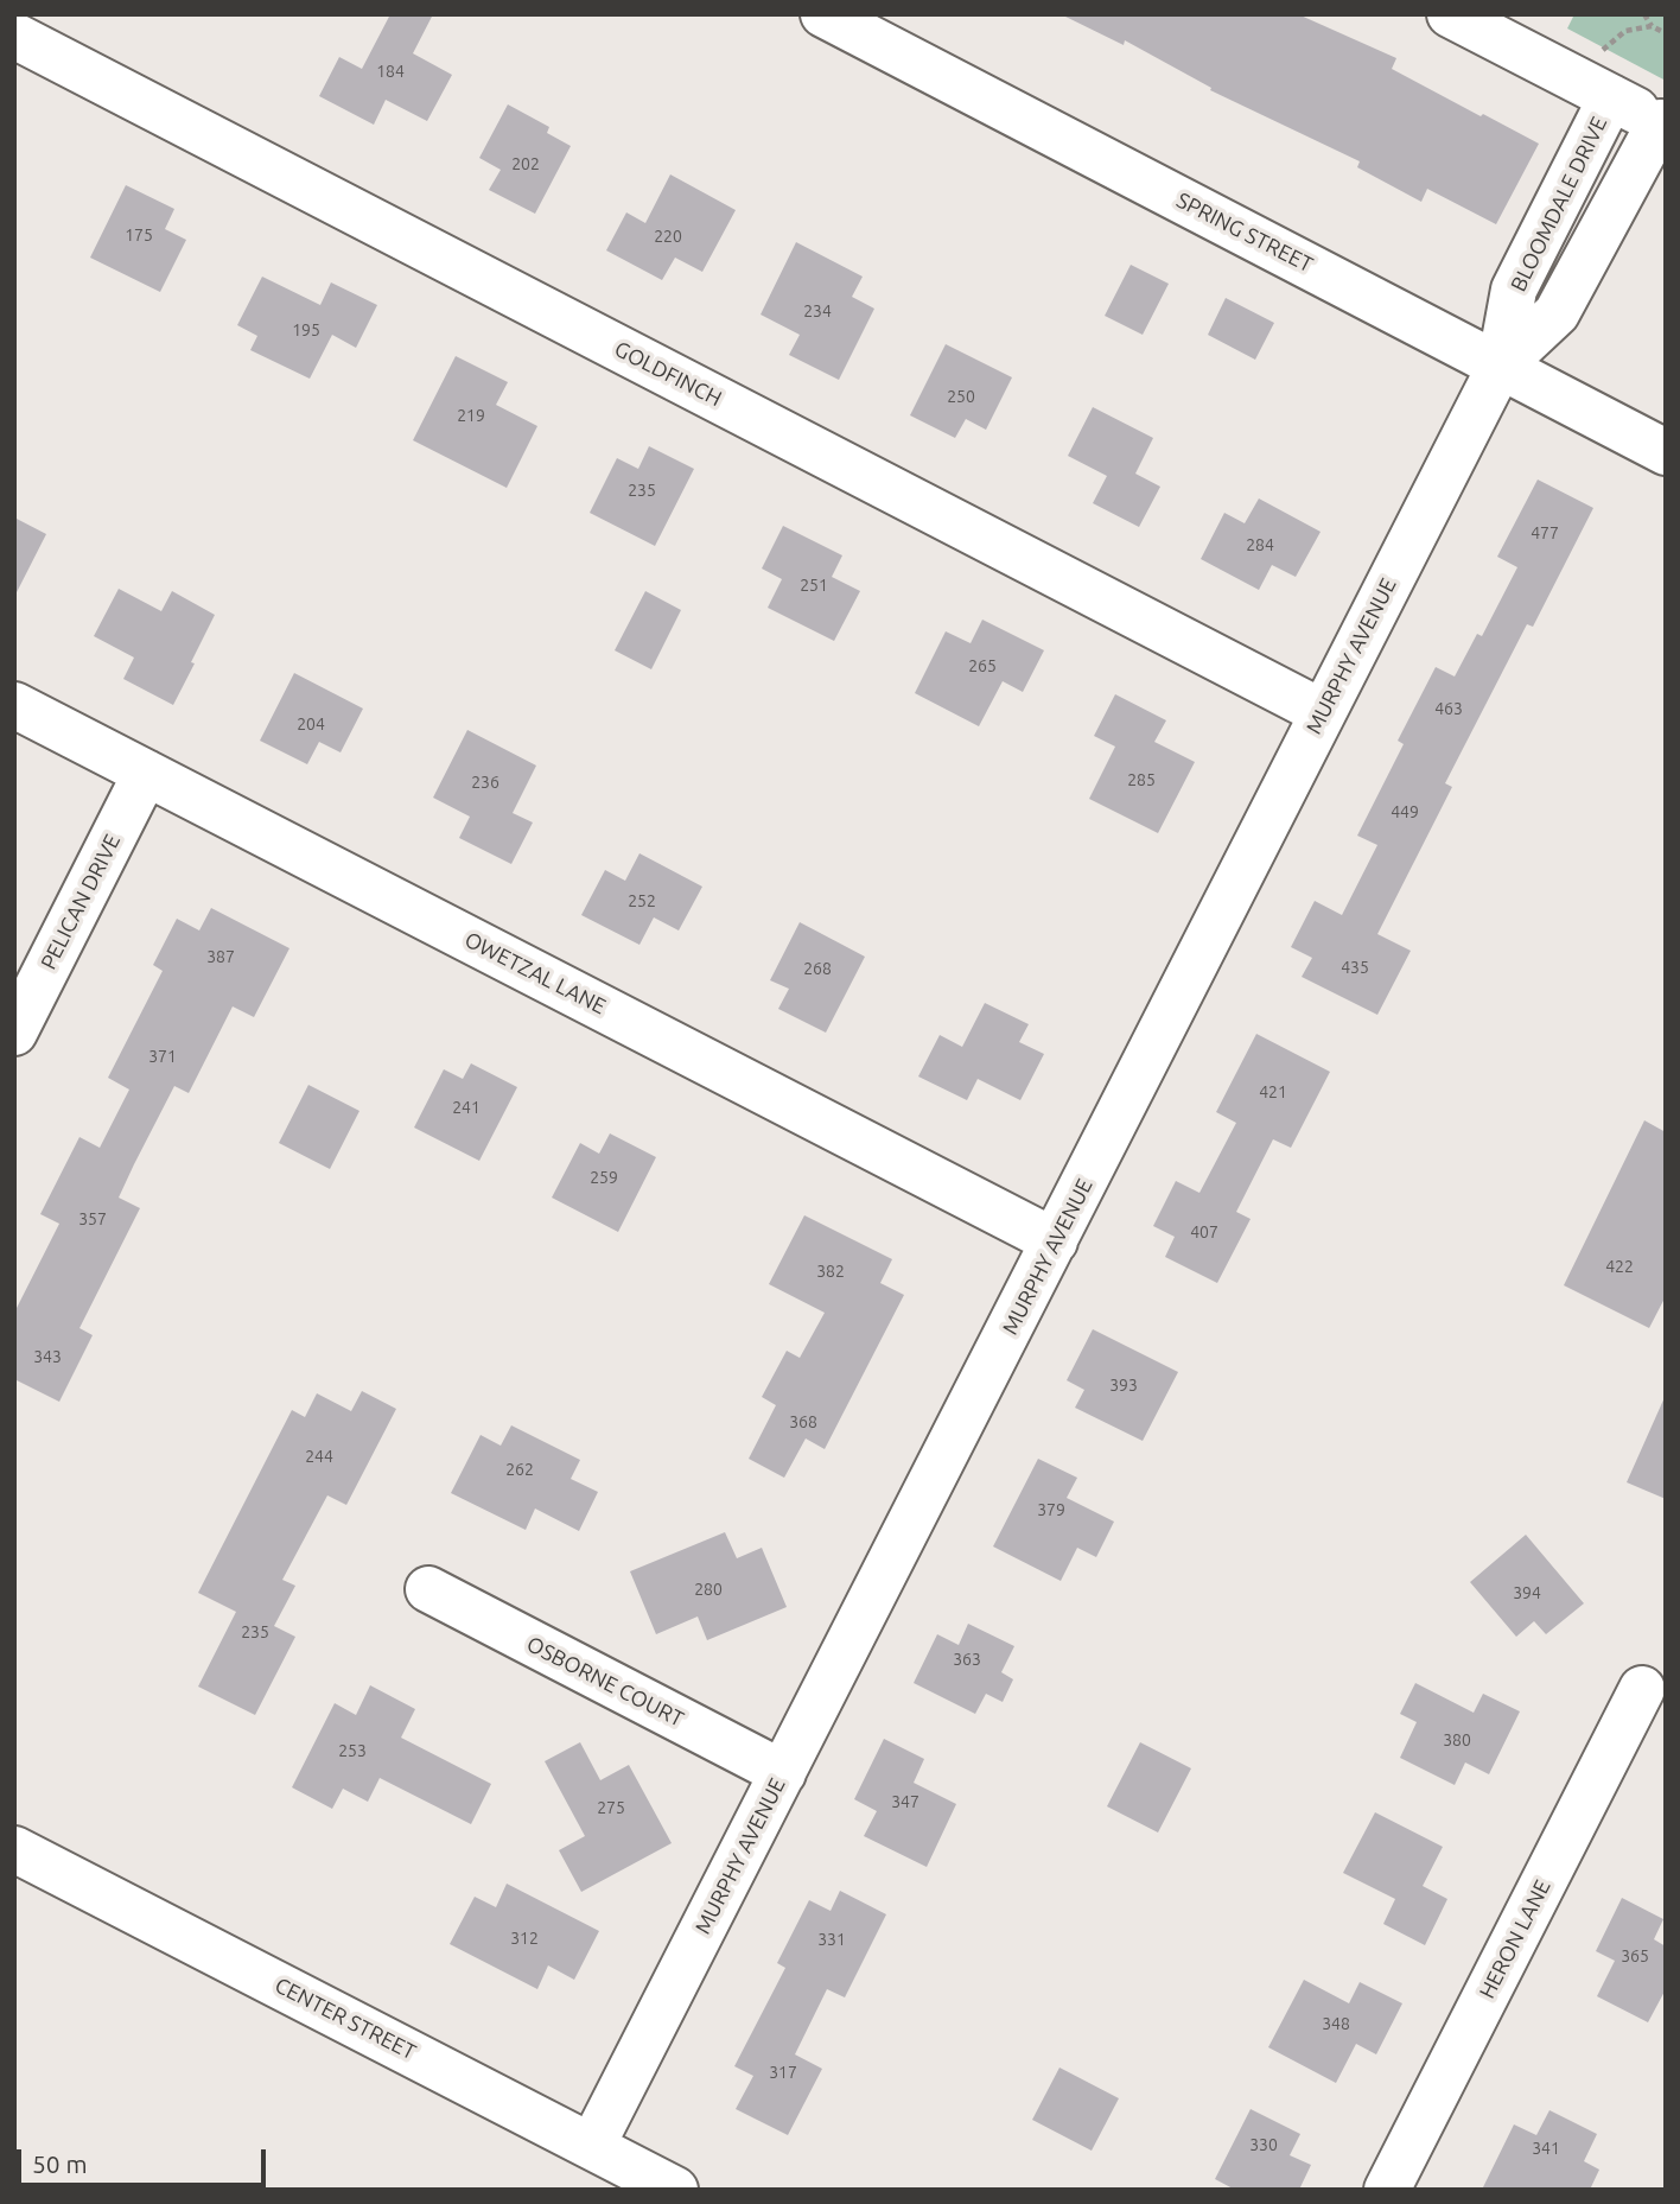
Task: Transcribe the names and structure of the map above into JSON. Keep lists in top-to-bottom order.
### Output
{
  "streets": {
    "street": [
      "BLOOMDALE DRIVE",
      "SPRING STREET",
      "GOLDFINCH",
      "MURPHY AVENUE",
      "PELICAN DRIVE",
      "OWETZAL LANE",
      "OSBORNE COURT",
      "HERON LANE",
      "CENTER STREET"
    ]
  },
  "crossings": [
    ["BLOOMDALE DRIVE", "SPRING STREET"],
    ["BLOOMDALE DRIVE", "MURPHY AVENUE"],
    ["SPRING STREET", "MURPHY AVENUE"],
    ["GOLDFINCH", "MURPHY AVENUE"],
    ["MURPHY AVENUE", "OWETZAL LANE"],
    ["MURPHY AVENUE", "OSBORNE COURT"],
    ["MURPHY AVENUE", "CENTER STREET"],
    ["PELICAN DRIVE", "OWETZAL LANE"]
  ],
  "house_numbers": [
    "184",
    "202",
    "175",
    "220",
    "234",
    "195",
    "250",
    "219",
    "235",
    "477",
    "284",
    "251",
    "265",
    "463",
    "204",
    "285",
    "236",
    "449",
    "252",
    "387",
    "435",
    "268",
    "371",
    "421",
    "241",
    "259",
    "357",
    "407",
    "422",
    "382",
    "343",
    "393",
    "368",
    "244",
    "262",
    "379",
    "280",
    "394",
    "235",
    "363",
    "380",
    "253",
    "347",
    "275",
    "312",
    "331",
    "365",
    "348",
    "317",
    "330",
    "341"
  ],
  "scale_bar": "50 m"
}
